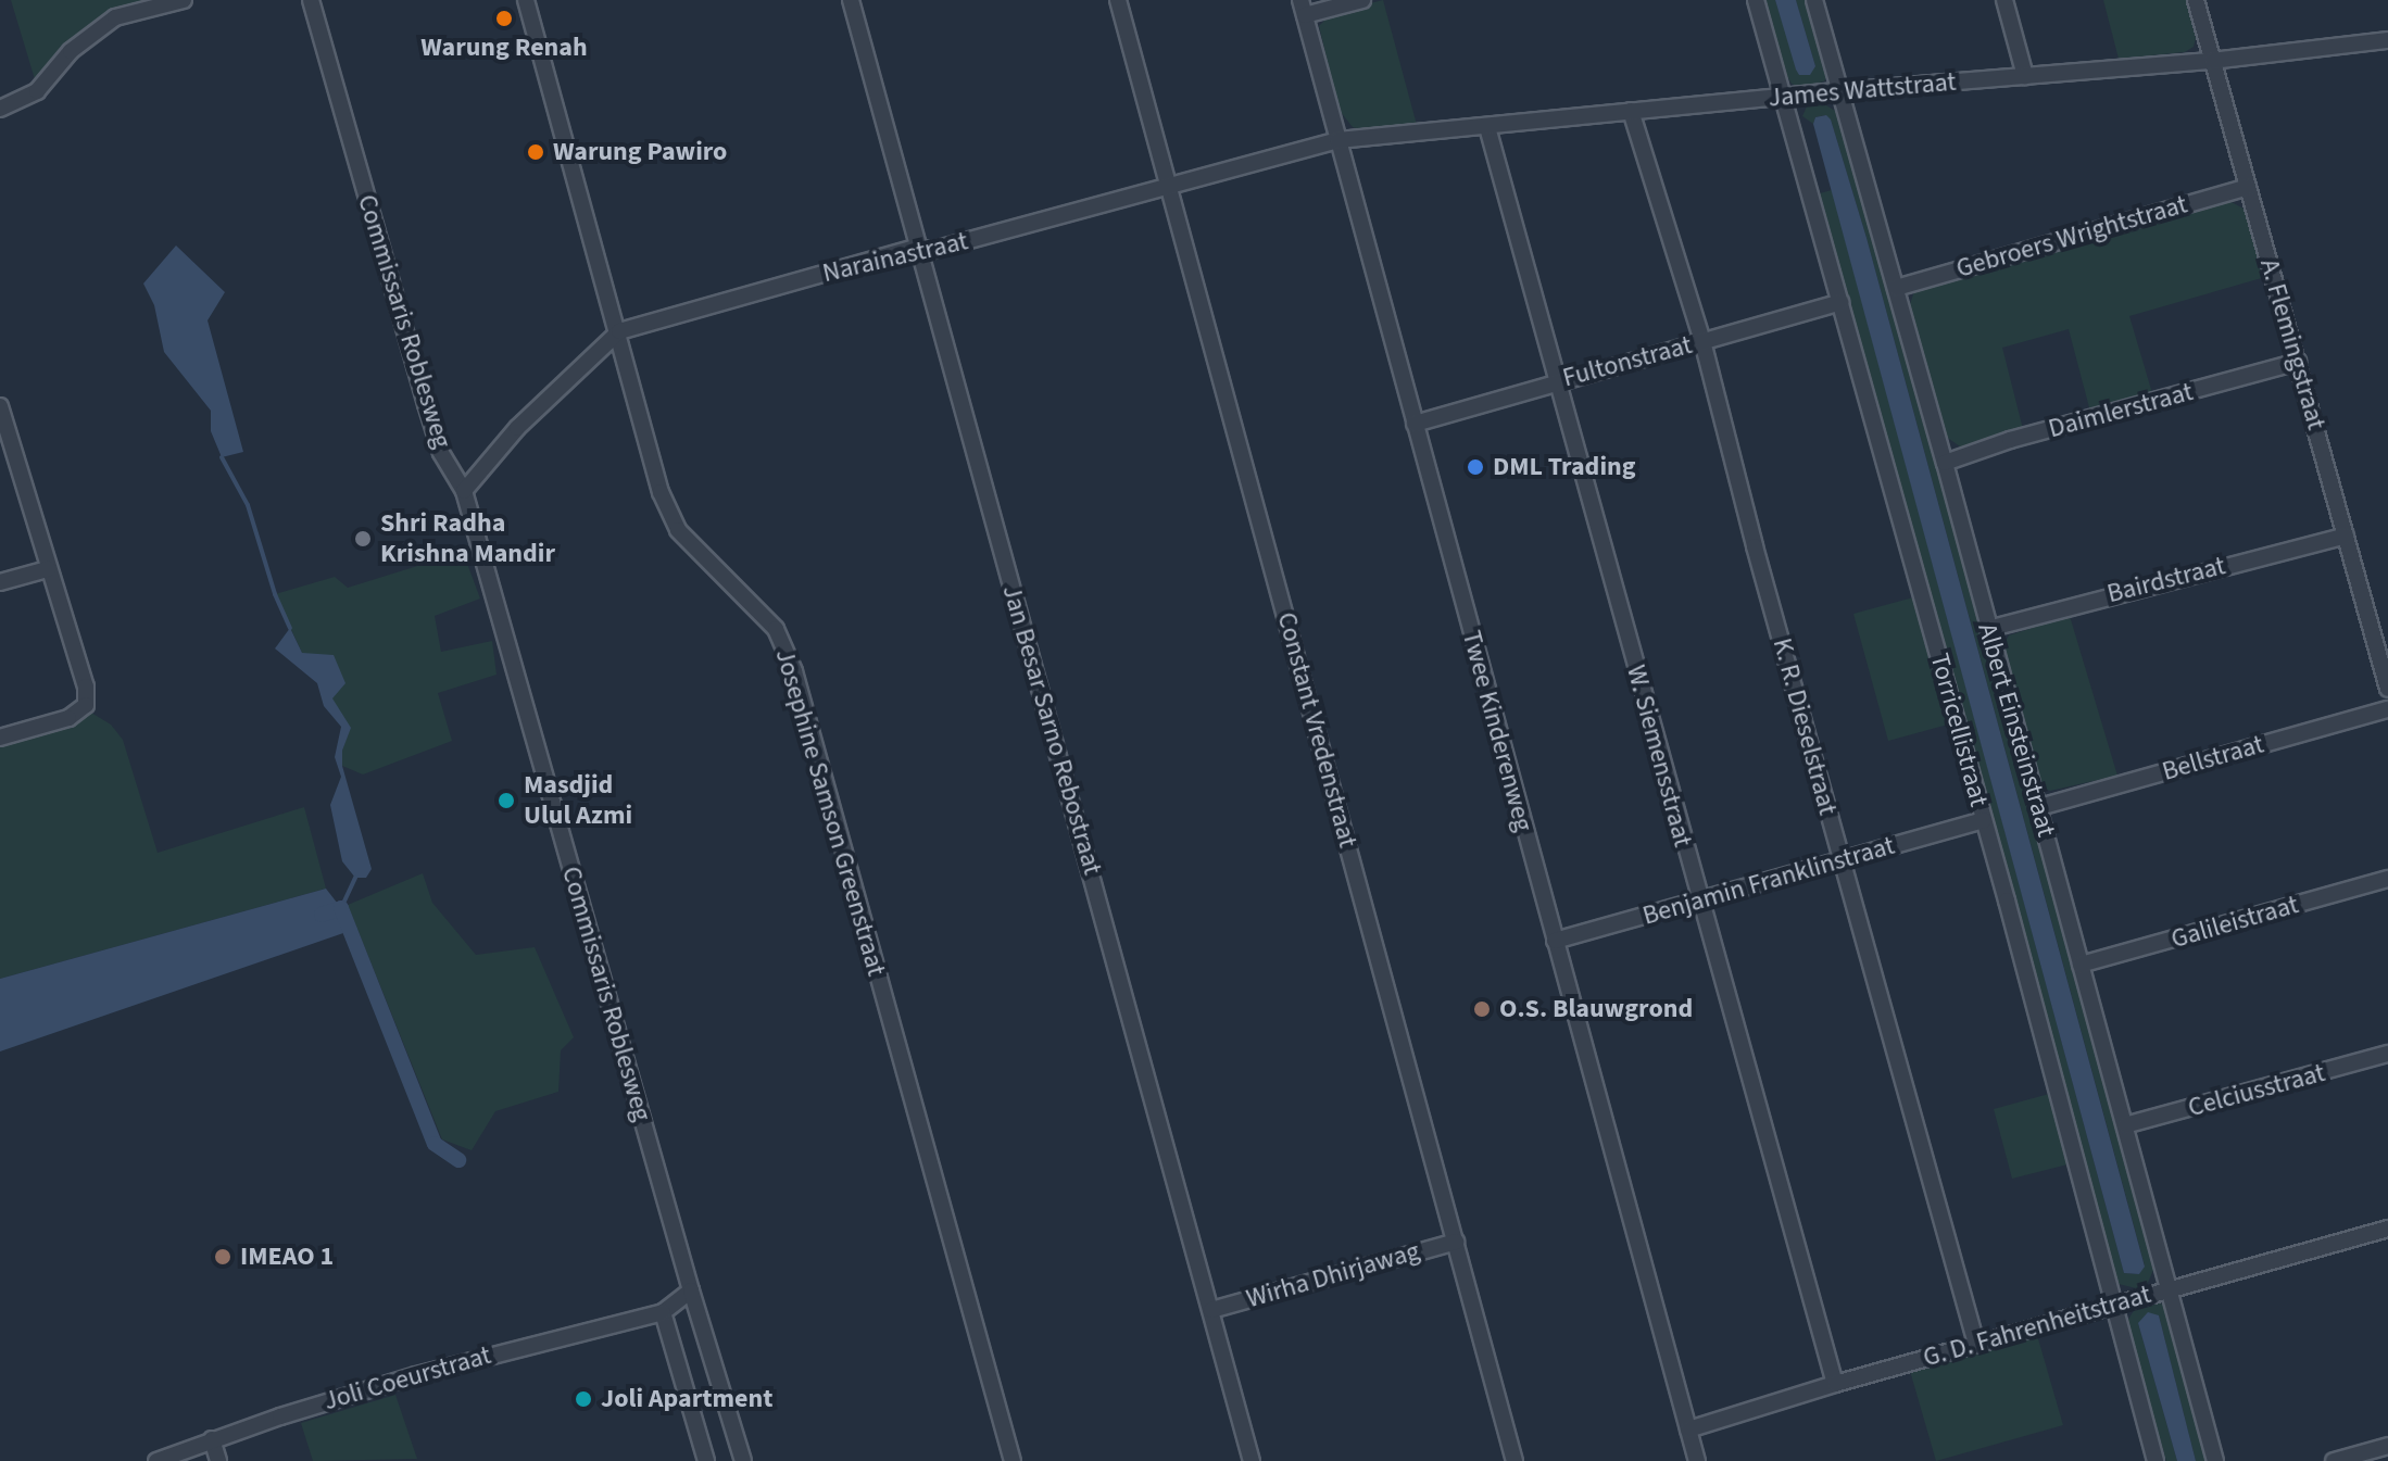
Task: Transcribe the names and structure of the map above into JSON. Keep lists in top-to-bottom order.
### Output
{
  "streets": {
    "street": [
      "James Wattstraat",
      "Gebroers Wrightstraat",
      "Narainastraat",
      "Commissaris Roblesweg",
      "A. Flemingstraat",
      "Fultonstraat",
      "Daimlerstraat",
      "Bairdstraat",
      "K. R. Dieselstraat",
      "Jan Besar Sarno Rebostraat",
      "Constant Vredenstraat",
      "Torricellistraat",
      "Albert Einsteinstraat",
      "Twee Kinderenweg",
      "W. Siemensstraat",
      "Bellstraat",
      "Josephine Samson Greenstraat",
      "Benjamin Franklinstraat",
      "Galileistraat",
      "Celciusstraat",
      "Wirha Dhirjawag",
      "G. D. Fahrenheitstraat",
      "Joli Coeurstraat"
    ]
  },
  "crossings": [
    ["James Wattstraat", "Narainastraat"],
    ["James Wattstraat", "A. Flemingstraat"],
    ["James Wattstraat", "K. R. Dieselstraat"],
    ["James Wattstraat", "Torricellistraat"],
    ["James Wattstraat", "Albert Einsteinstraat"],
    ["James Wattstraat", "Twee Kinderenweg"],
    ["James Wattstraat", "W. Siemensstraat"],
    ["Gebroers Wrightstraat", "A. Flemingstraat"],
    ["Gebroers Wrightstraat", "Albert Einsteinstraat"],
    ["Narainastraat", "Commissaris Roblesweg"],
    ["Narainastraat", "Jan Besar Sarno Rebostraat"],
    ["Narainastraat", "Constant Vredenstraat"],
    ["Narainastraat", "Twee Kinderenweg"],
    ["Narainastraat", "Josephine Samson Greenstraat"],
    ["A. Flemingstraat", "Daimlerstraat"],
    ["A. Flemingstraat", "Bairdstraat"],
    ["Fultonstraat", "K. R. Dieselstraat"],
    ["Fultonstraat", "Torricellistraat"],
    ["Fultonstraat", "Twee Kinderenweg"],
    ["Fultonstraat", "W. Siemensstraat"],
    ["Daimlerstraat", "Albert Einsteinstraat"],
    ["Bairdstraat", "Albert Einsteinstraat"],
    ["K. R. Dieselstraat", "Benjamin Franklinstraat"],
    ["K. R. Dieselstraat", "G. D. Fahrenheitstraat"],
    ["Jan Besar Sarno Rebostraat", "Wirha Dhirjawag"],
    ["Constant Vredenstraat", "Wirha Dhirjawag"],
    ["Torricellistraat", "Benjamin Franklinstraat"],
    ["Torricellistraat", "G. D. Fahrenheitstraat"],
    ["Albert Einsteinstraat", "Bellstraat"],
    ["Albert Einsteinstraat", "Galileistraat"],
    ["Albert Einsteinstraat", "Celciusstraat"],
    ["Albert Einsteinstraat", "G. D. Fahrenheitstraat"],
    ["Twee Kinderenweg", "Benjamin Franklinstraat"],
    ["Twee Kinderenweg", "G. D. Fahrenheitstraat"],
    ["W. Siemensstraat", "Benjamin Franklinstraat"],
    ["W. Siemensstraat", "G. D. Fahrenheitstraat"]
  ],
  "places": [
    "Warung Renah",
    "Warung Pawiro",
    "DML Trading",
    "Shri Radha Krishna Mandir",
    "Masdjid Ulul Azmi",
    "O.S. Blauwgrond",
    "IMEAO 1",
    "Joli Apartment"
  ]
}
